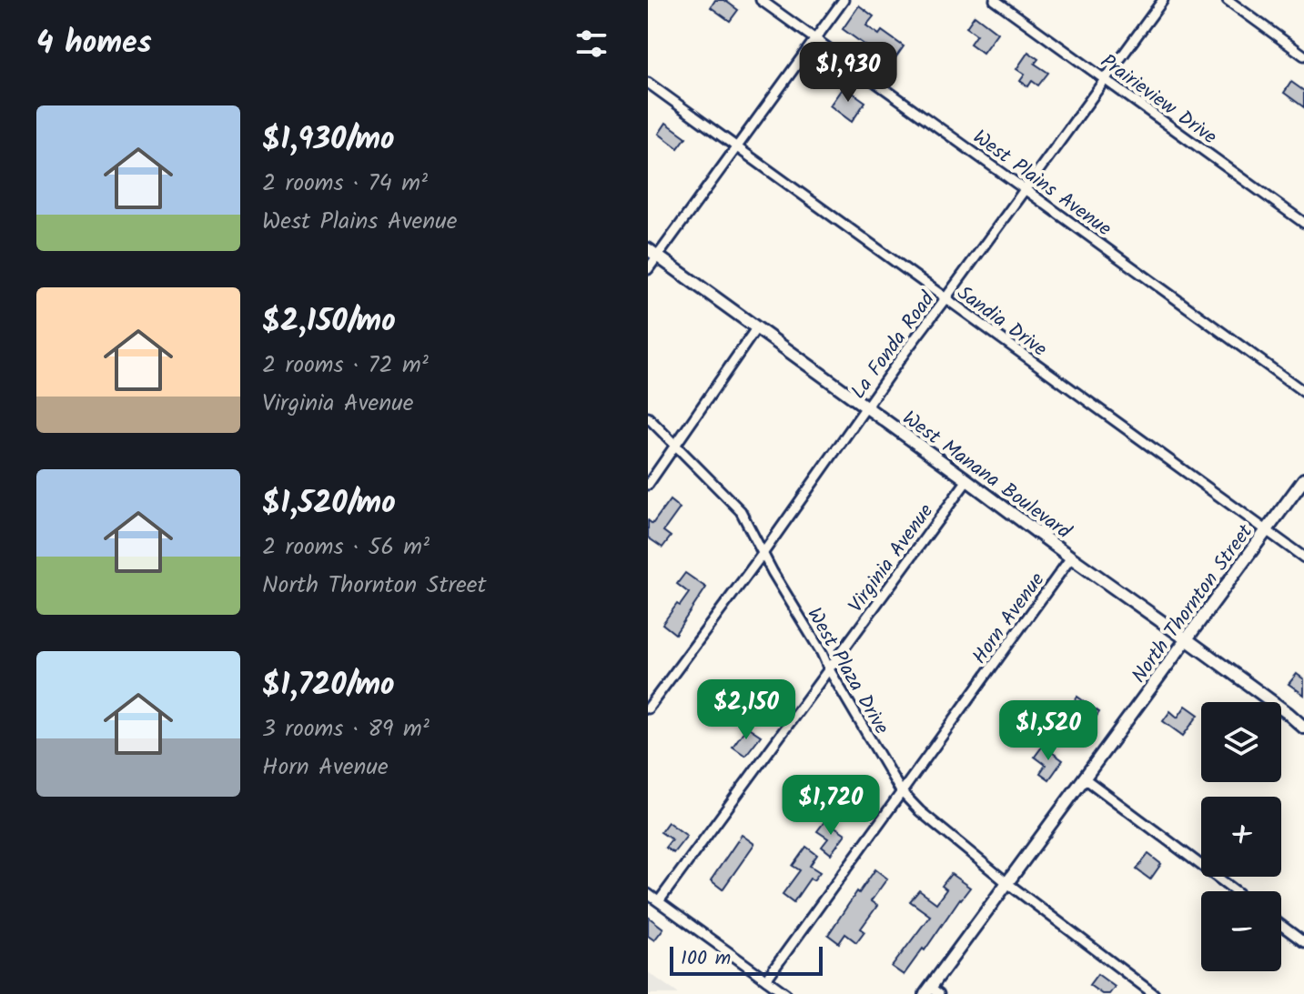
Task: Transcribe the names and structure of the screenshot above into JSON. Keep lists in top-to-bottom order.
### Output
{
  "streets": {
    "street": [
      "Prairieview Drive",
      "West Plains Avenue",
      "Sandia Drive",
      "La Fonda Road",
      "West Manana Boulevard",
      "Virginia Avenue",
      "North Thornton Street",
      "Horn Avenue",
      "West Plaza Drive"
    ]
  },
  "crossings": [
    ["Prairieview Drive", "La Fonda Road"],
    ["West Plains Avenue", "La Fonda Road"],
    ["Sandia Drive", "La Fonda Road"],
    ["Sandia Drive", "North Thornton Street"],
    ["La Fonda Road", "West Manana Boulevard"],
    ["La Fonda Road", "West Plaza Drive"],
    ["West Manana Boulevard", "Virginia Avenue"],
    ["West Manana Boulevard", "North Thornton Street"],
    ["West Manana Boulevard", "Horn Avenue"],
    ["Virginia Avenue", "West Plaza Drive"],
    ["North Thornton Street", "West Plaza Drive"],
    ["Horn Avenue", "West Plaza Drive"]
  ],
  "scale_bar": "100 m",
  "page": {
    "heading": "4 homes",
    "price": [
      "$1,930",
      "$2,150",
      "$1,520",
      "$1,720"
    ],
    "list": [
      {
        "name": "$1,930/mo",
        "note": "2 rooms · 74 m² · West Plains Avenue"
      },
      {
        "name": "$2,150/mo",
        "note": "2 rooms · 72 m² · Virginia Avenue"
      },
      {
        "name": "$1,520/mo",
        "note": "2 rooms · 56 m² · North Thornton Street"
      },
      {
        "name": "$1,720/mo",
        "note": "3 rooms · 89 m² · Horn Avenue"
      }
    ],
    "map_buttons": ["+", "−"],
    "scale": "100 m"
  }
}
